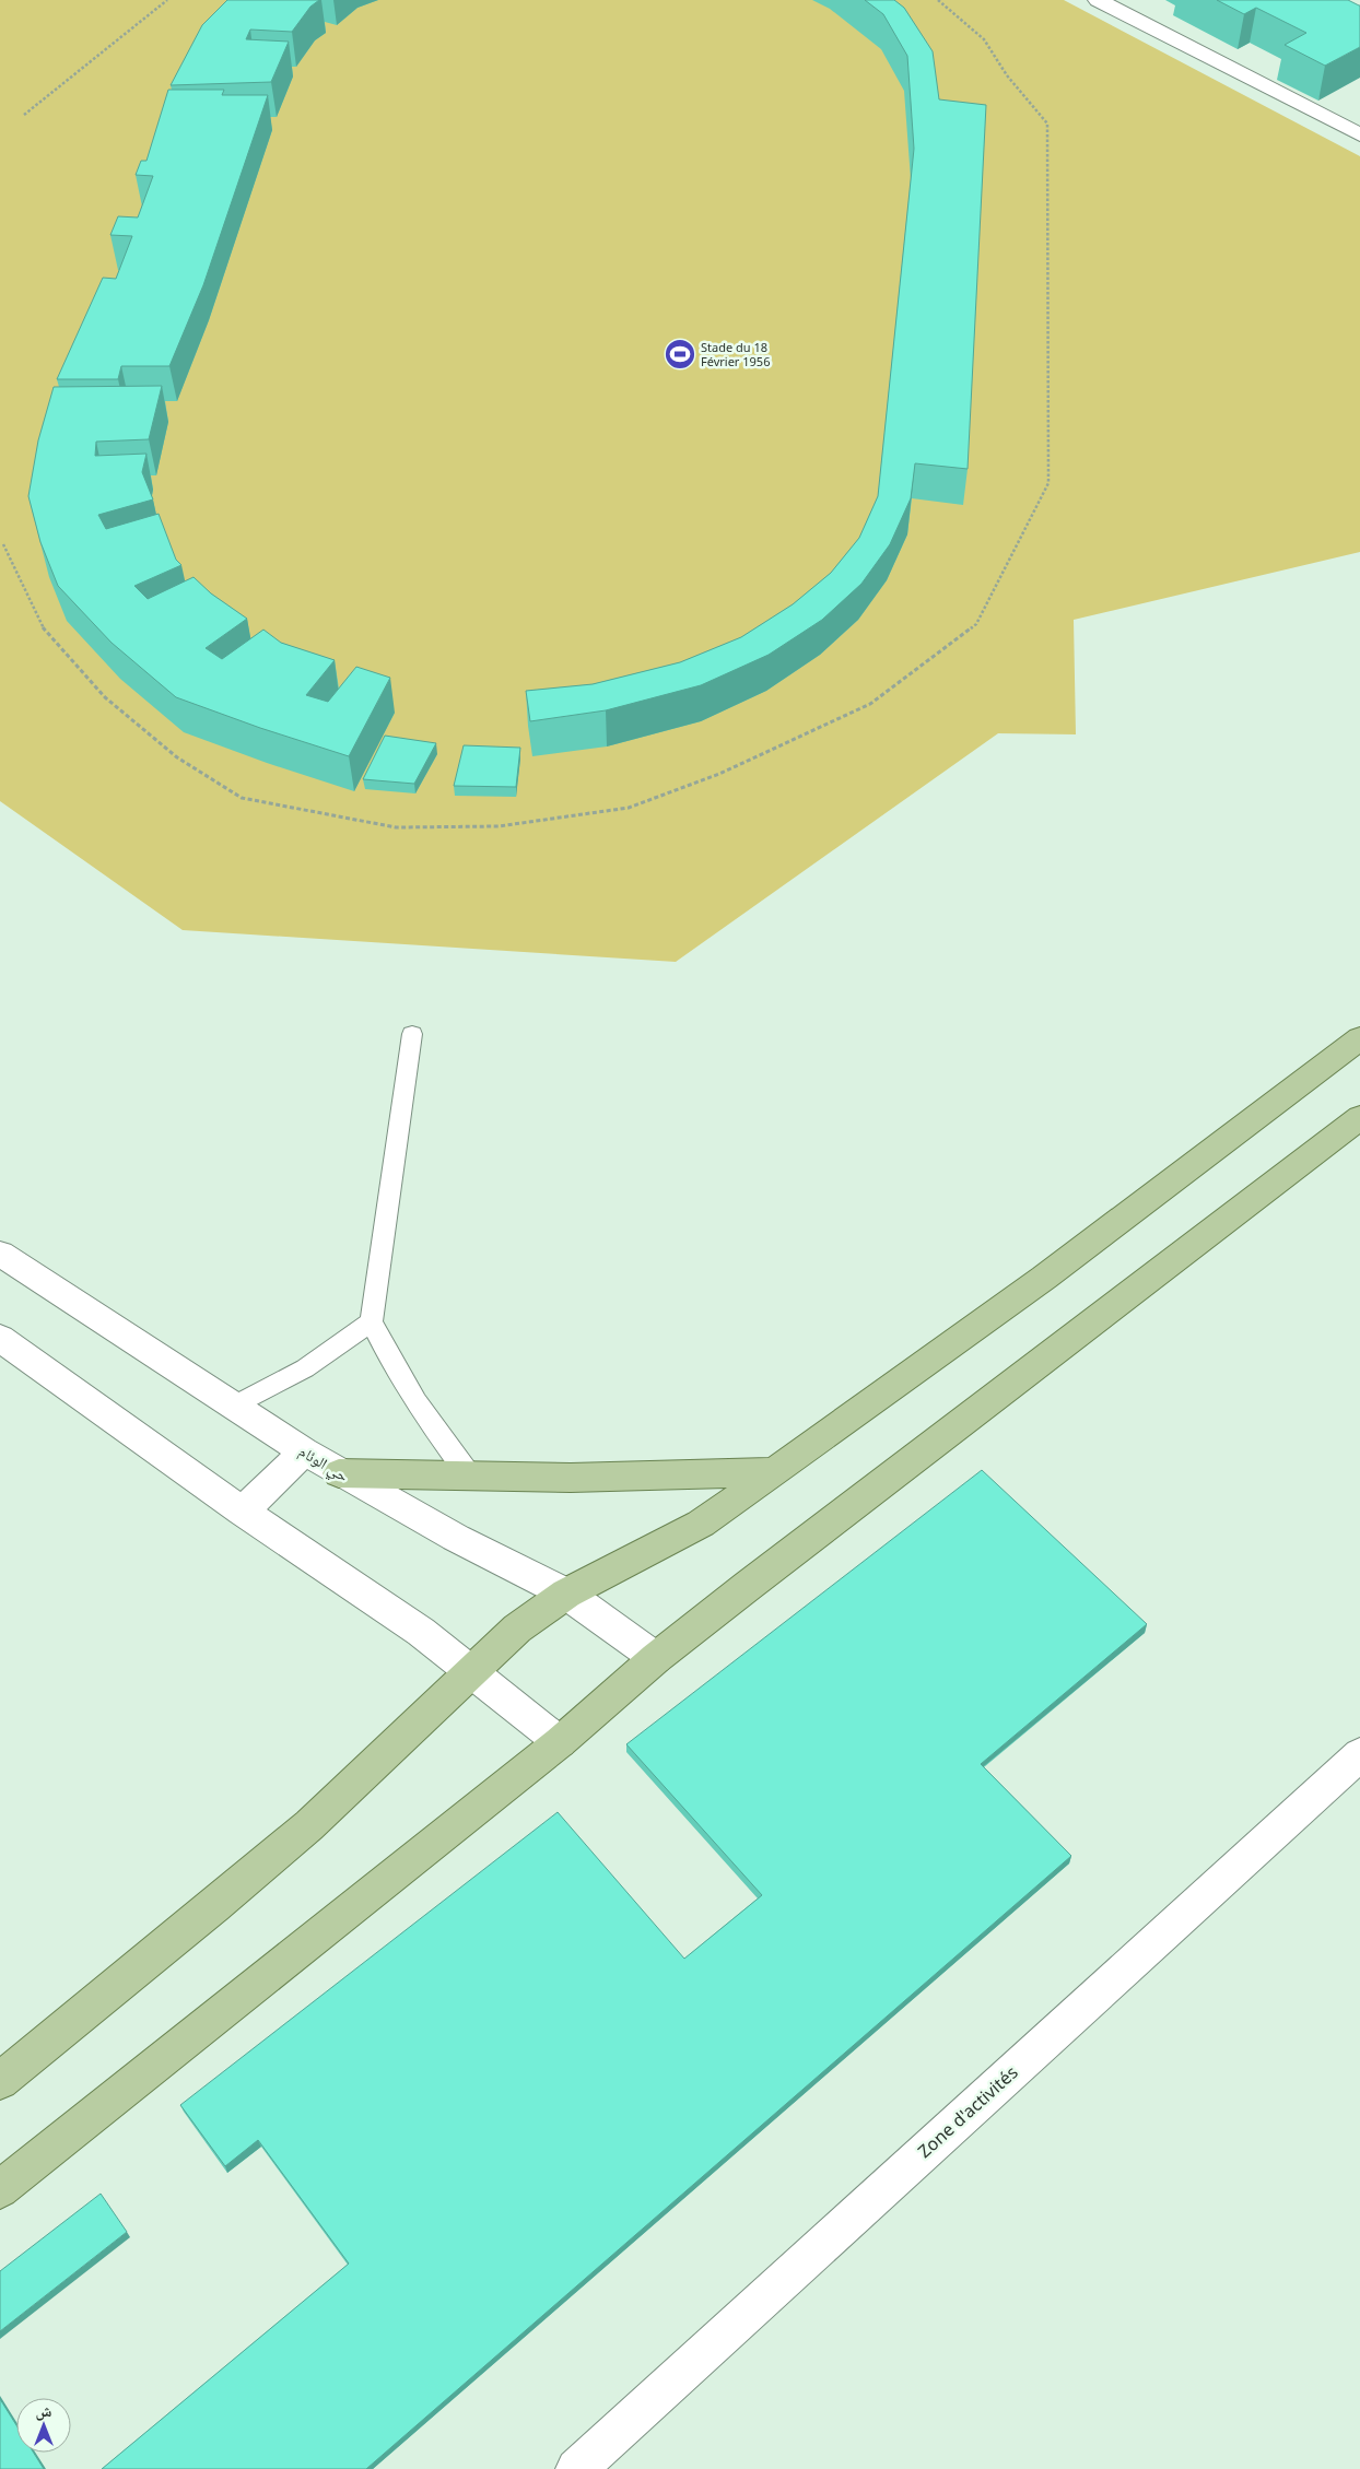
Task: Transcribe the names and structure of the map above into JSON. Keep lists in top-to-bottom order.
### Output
{
  "streets": {
    "street": ["حي الوئام", "Zone d'activités"]
  },
  "places": {
    "sports": ["Stade du 18 Février 1956"]
  },
  "north": "top"
}
